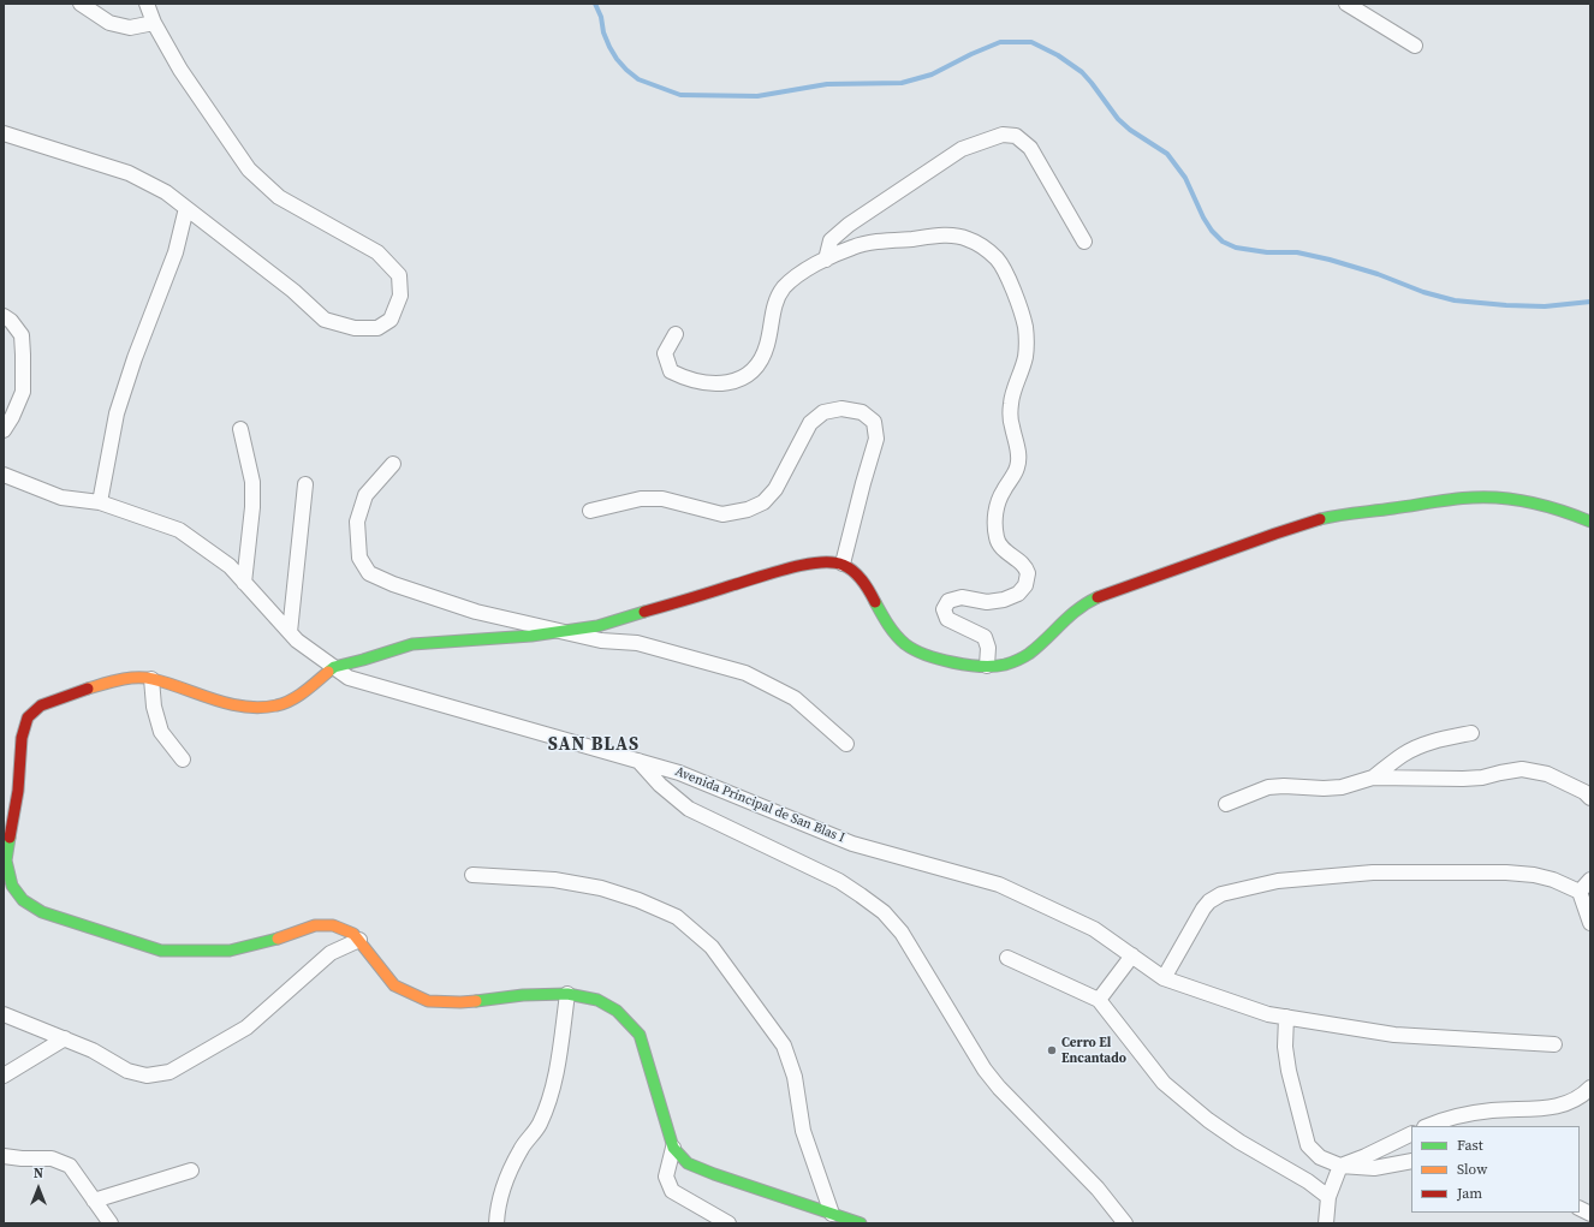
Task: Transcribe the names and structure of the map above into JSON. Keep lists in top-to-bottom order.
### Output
{
  "streets": {
    "street": ["Avenida Principal de San Blas I"]
  },
  "districts": ["SAN BLAS"],
  "places": ["Cerro El Encantado"],
  "legend": ["Fast", "Slow", "Jam"],
  "north": "top"
}
